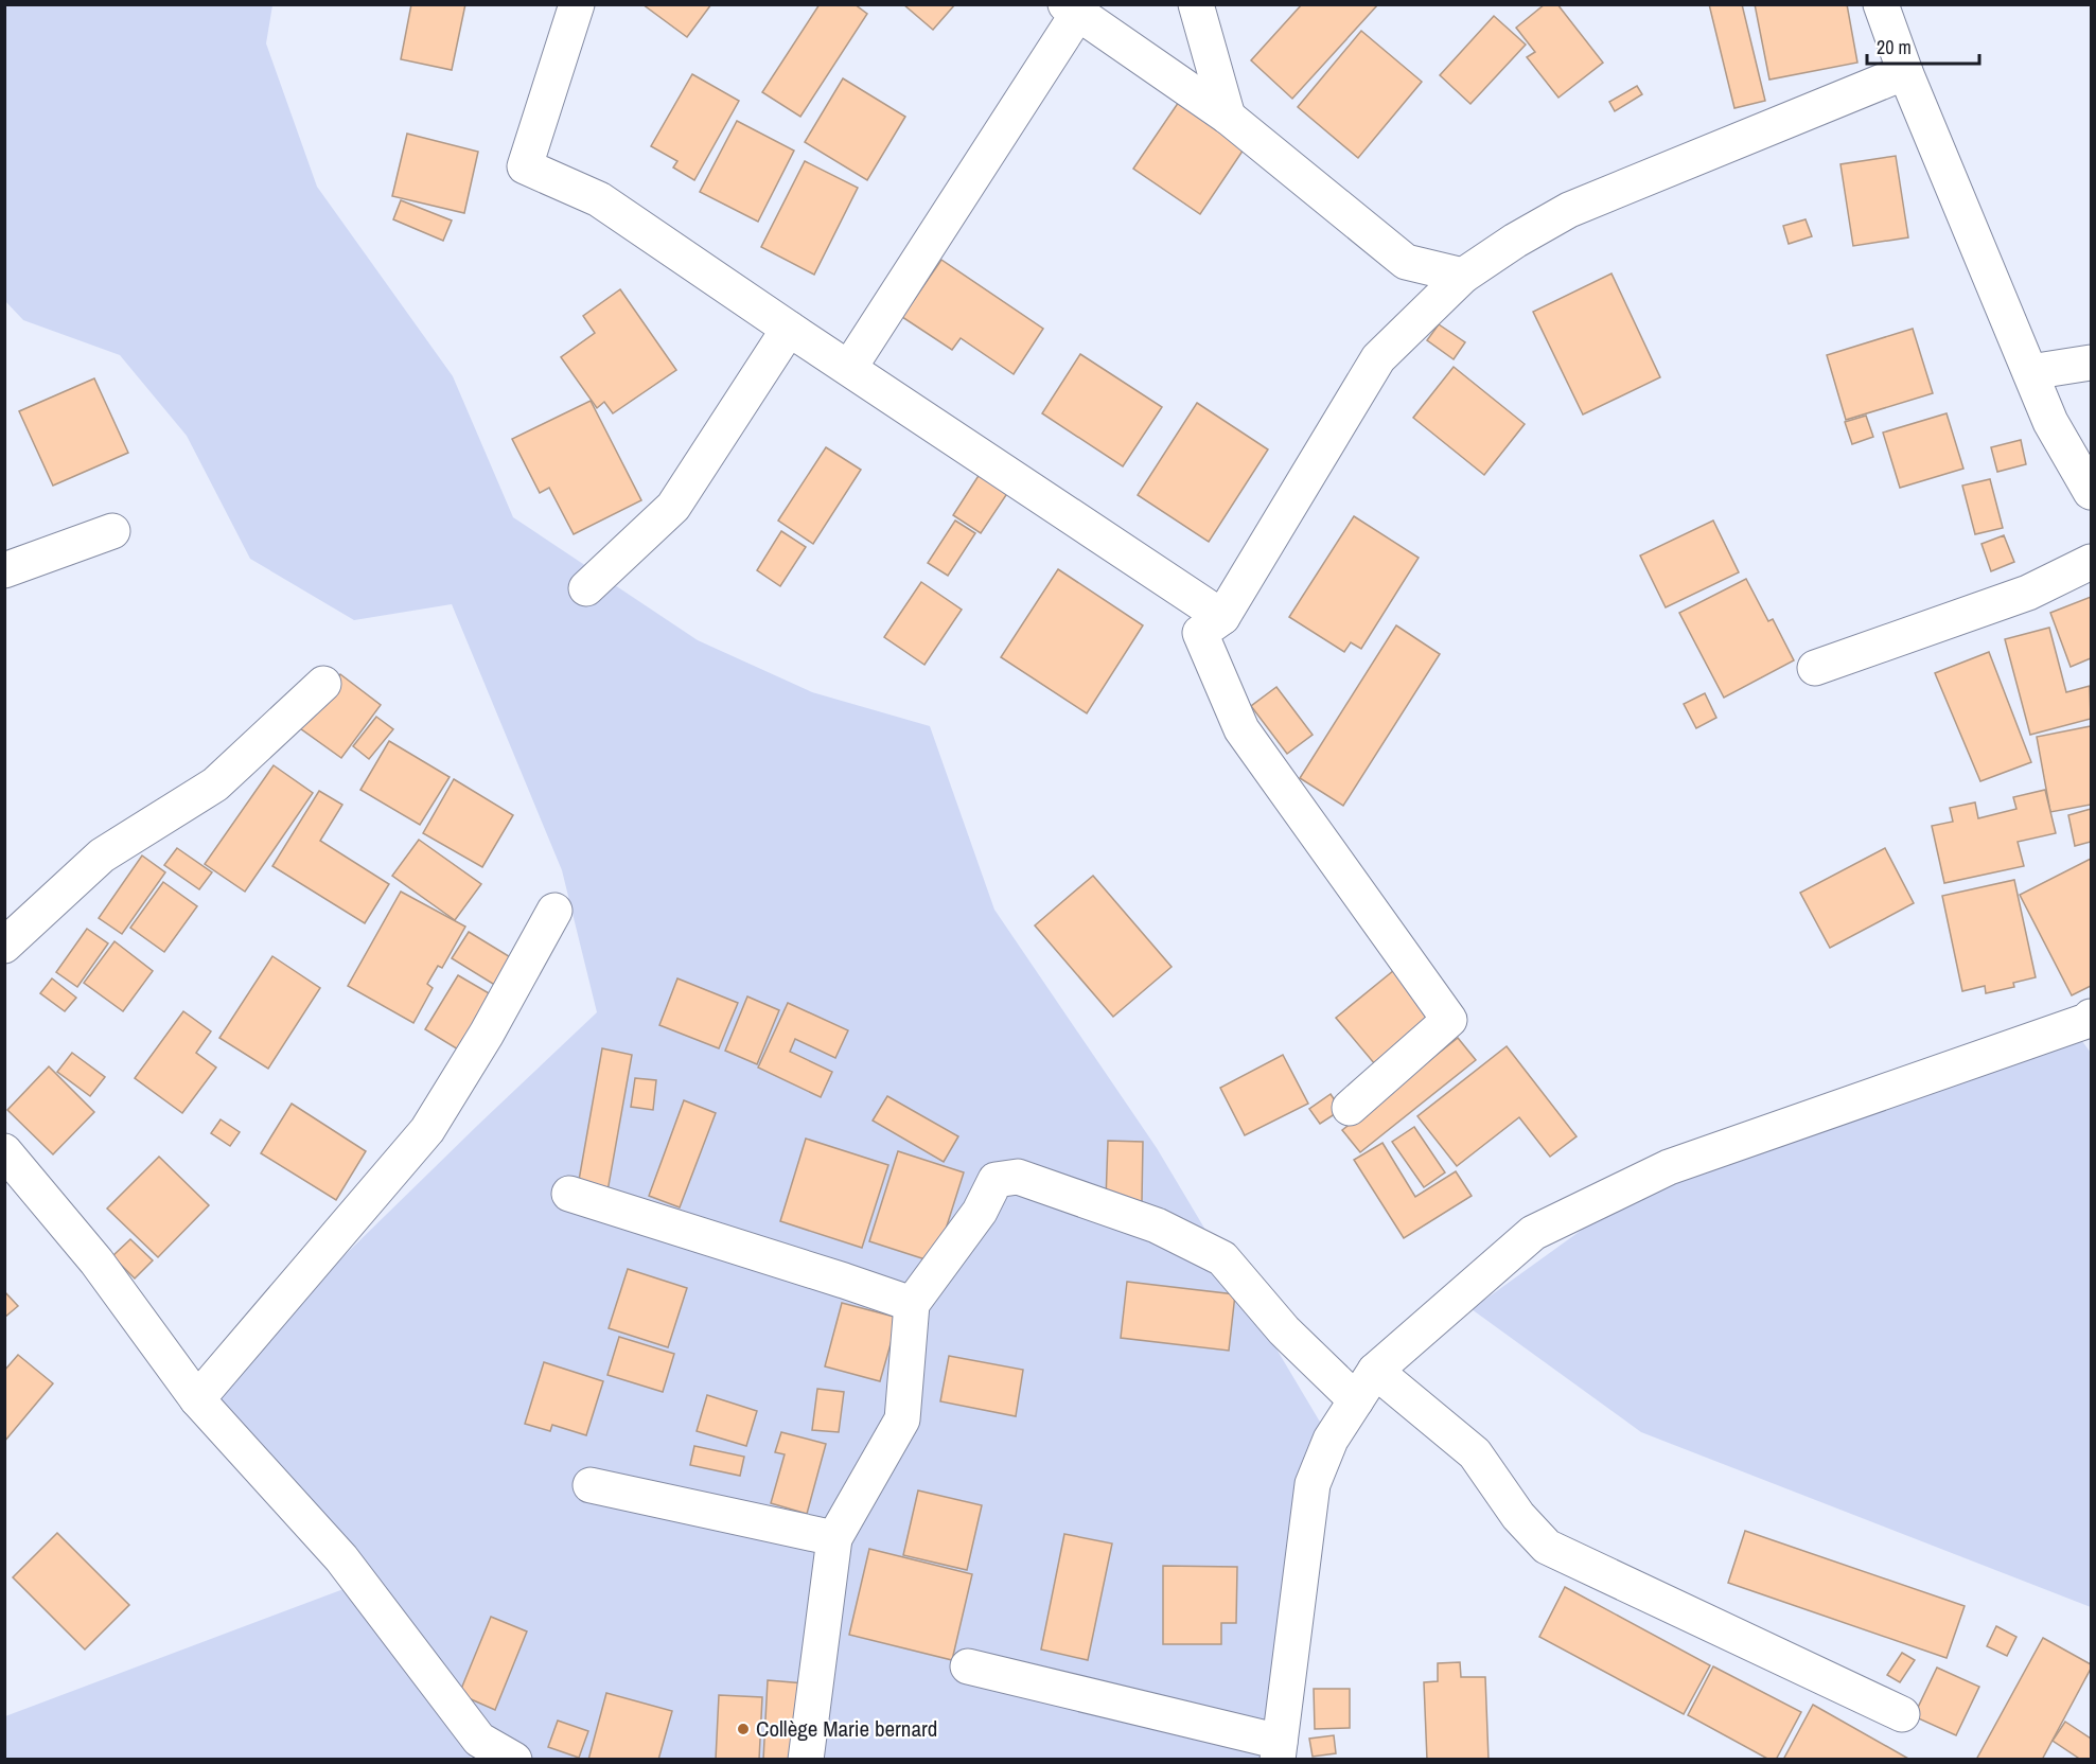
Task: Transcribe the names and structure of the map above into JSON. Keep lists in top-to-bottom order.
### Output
{
  "places": ["Collège Marie bernard"],
  "scale_bar": "20 m"
}
